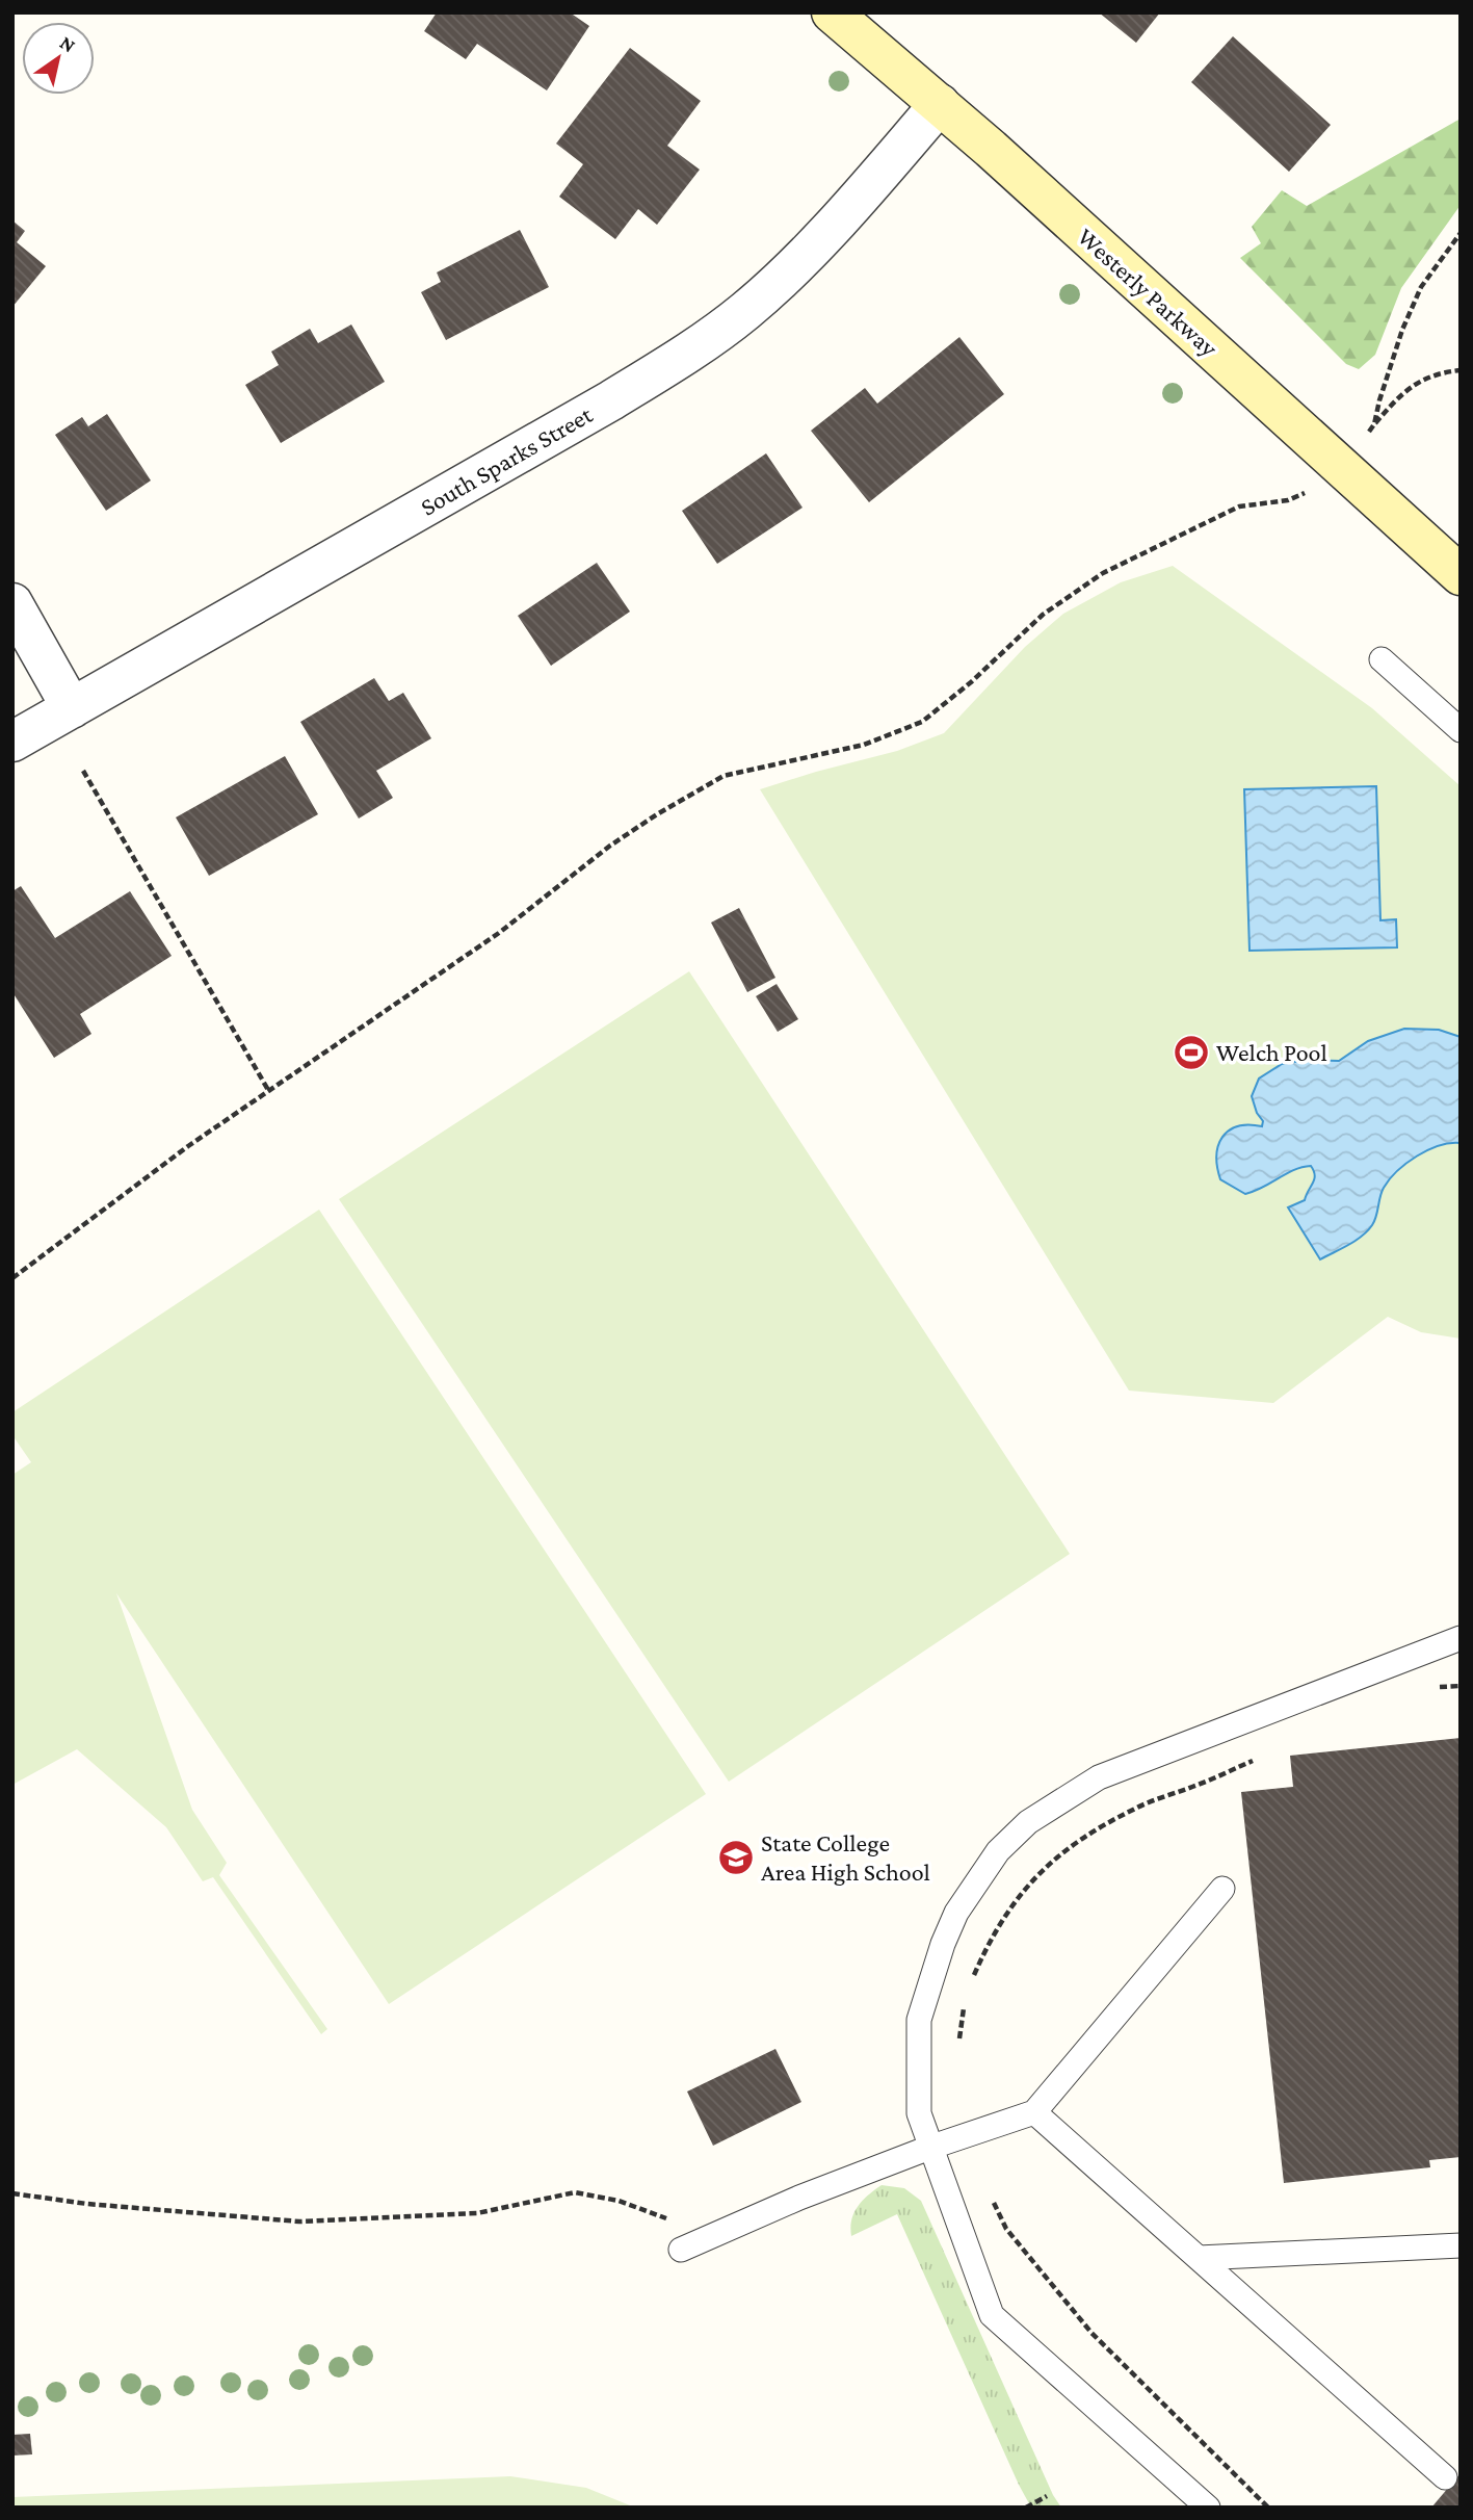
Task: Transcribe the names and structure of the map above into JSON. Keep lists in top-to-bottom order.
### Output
{
  "streets": {
    "main road": ["Westerly Parkway"],
    "street": ["South Sparks Street"]
  },
  "crossings": [
    ["Westerly Parkway", "South Sparks Street"]
  ],
  "places": {
    "sports": ["Welch Pool"],
    "school or university": ["State College Area High School"]
  },
  "north": "top right"
}
